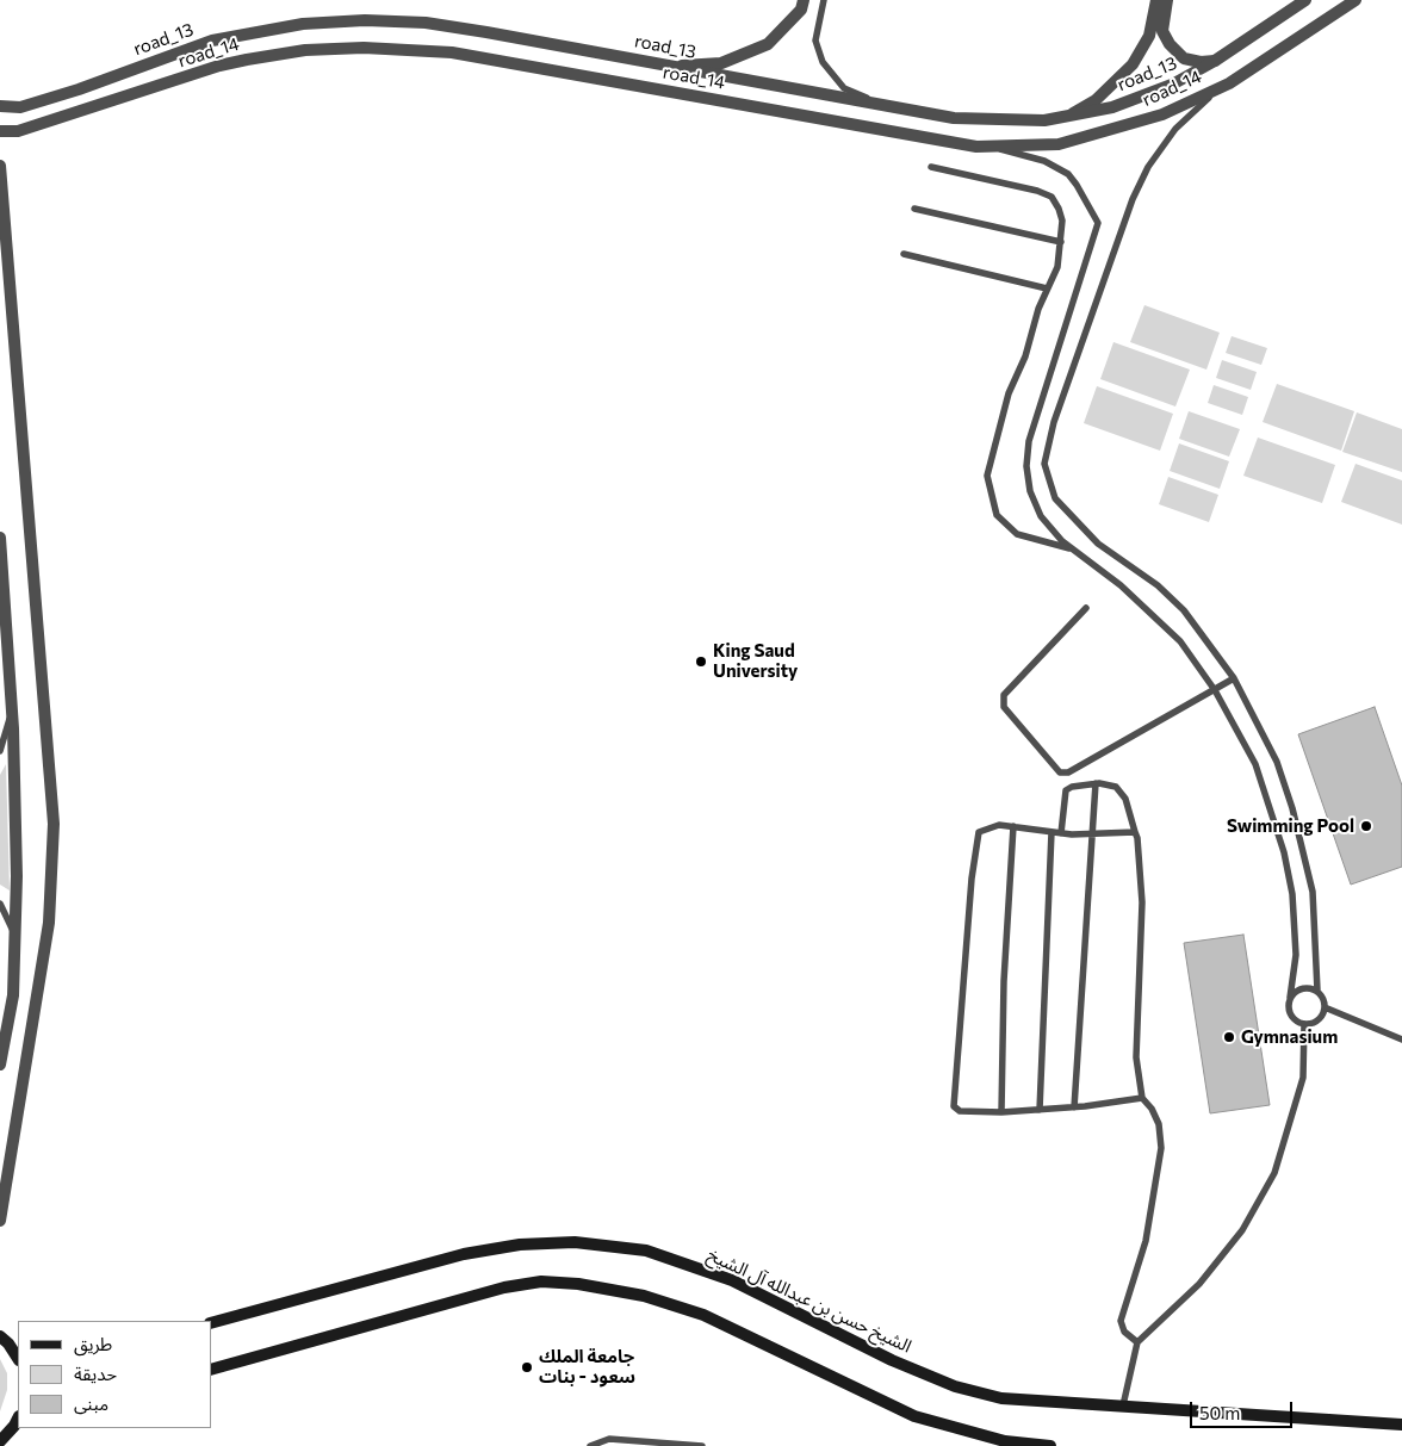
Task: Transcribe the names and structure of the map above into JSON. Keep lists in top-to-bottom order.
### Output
{
  "streets": {
    "main road": ["الشيخ حسن بن عبدالله آل الشيخ"],
    "street": ["road_13", "road_14"]
  },
  "places": [
    "King Saud University",
    "Swimming Pool",
    "Gymnasium",
    "جامعة الملك سعود - بنات"
  ],
  "legend": ["طريق", "حديقة", "مبنى"],
  "scale_bar": "50 m"
}
